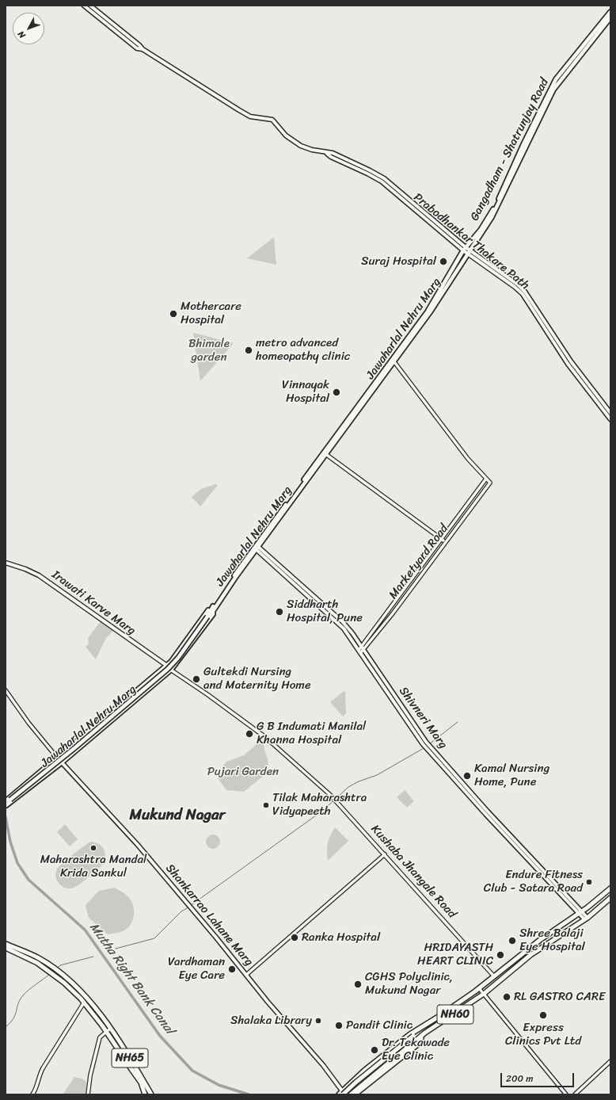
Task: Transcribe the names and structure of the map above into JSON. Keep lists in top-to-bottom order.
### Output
{
  "streets": {
    "highway": ["NH60", "NH65"],
    "main road": [
      "Gangadham - Shatrunjay Road",
      "Prabodhankar Thakare Path",
      "Jawaharlal Nehru Marg",
      "Irawati Karve Marg",
      "Shivneri Marg",
      "Shankarrao Lahane Marg"
    ],
    "street": ["Marketyard Road", "Kushaba Jhangale Road"]
  },
  "crossings": [
    ["Gangadham - Shatrunjay Road", "Jawaharlal Nehru Marg"],
    ["Prabodhankar Thakare Path", "Jawaharlal Nehru Marg"],
    ["Jawaharlal Nehru Marg", "Irawati Karve Marg"],
    ["Jawaharlal Nehru Marg", "Shivneri Marg"],
    ["Jawaharlal Nehru Marg", "Kushaba Jhangale Road"],
    ["Jawaharlal Nehru Marg", "Shankarrao Lahane Marg"],
    ["Marketyard Road", "Shivneri Marg"],
    ["Irawati Karve Marg", "Kushaba Jhangale Road"],
    ["Shivneri Marg", "NH60"],
    ["Kushaba Jhangale Road", "NH60"],
    ["Shankarrao Lahane Marg", "NH60"]
  ],
  "districts": ["Mukund Nagar"],
  "water": ["Mutha Right Bank Canal"],
  "parks": ["Bhimale garden", "Pujari Garden"],
  "places": [
    "Suraj Hospital",
    "Mothercare Hospital",
    "metro advanced homeopathy clinic",
    "Vinnayak Hospital",
    "Siddharth Hospital, Pune",
    "Gultekdi Nursing and Maternity Home",
    "G B Indumati Manilal Khanna Hospital",
    "Kamal Nursing Home, Pune",
    "Tilak Maharashtra Vidyapeeth",
    "Maharashtra Mandal Krida Sankul",
    "Endure Fitness Club - Satara Road",
    "Ranka Hospital",
    "Shree Balaji Eye Hospital",
    "HRIDAYASTH HEART CLINIC",
    "Vardhaman Eye Care",
    "CGHS Polyclinic, Mukund Nagar",
    "RL GASTRO CARE",
    "Express Clinics Pvt Ltd",
    "Shalaka Library",
    "Pandit Clinic",
    "Dr. Tekawade Eye Clinic"
  ],
  "scale_bar": "200 m",
  "north": "bottom left"
}
